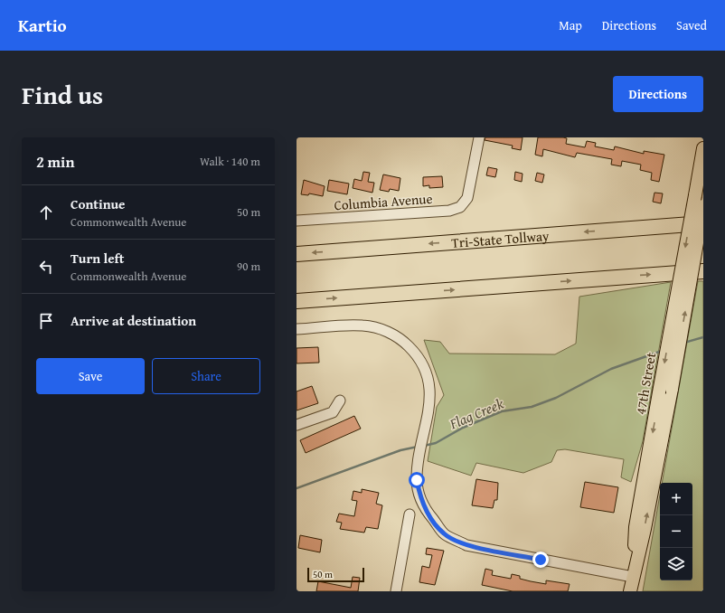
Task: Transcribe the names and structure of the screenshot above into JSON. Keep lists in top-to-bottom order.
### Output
{
  "streets": {
    "highway": ["Tri-State Tollway"],
    "main road": ["47th Street"],
    "street": ["Columbia Avenue"]
  },
  "water": ["Flag Creek"],
  "scale_bar": "50 m",
  "page": {
    "header": "Kartio",
    "nav": ["Map", "Directions", "Saved"],
    "title": "Find us",
    "buttons": [
      "Directions",
      ["Save", "Share"]
    ],
    "heading": ["2 min", "Walk · 140 m"],
    "list": [
      ["Continue", "Commonwealth Avenue", "50 m"],
      ["Turn left", "Commonwealth Avenue", "90 m"],
      "Arrive at destination"
    ],
    "map_buttons": ["+", "−"],
    "scale": "50 m"
  }
}
